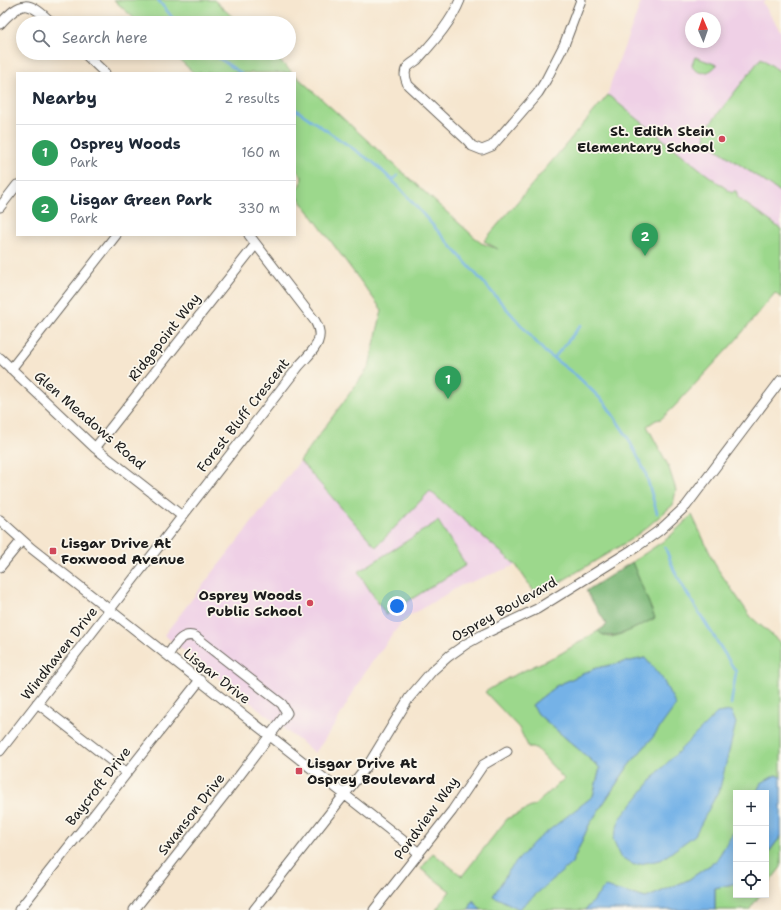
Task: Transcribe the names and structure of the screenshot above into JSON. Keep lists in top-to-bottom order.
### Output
{
  "streets": {
    "street": [
      "Ridgepoint Way",
      "Forest Bluff Crescent",
      "Glen Meadows Road",
      "Osprey Boulevard",
      "Windhaven Drive",
      "Lisgar Drive",
      "Baycroft Drive",
      "Swanson Drive",
      "Pondview Way"
    ]
  },
  "crossings": [
    ["Ridgepoint Way", "Forest Bluff Crescent"],
    ["Ridgepoint Way", "Glen Meadows Road"],
    ["Forest Bluff Crescent", "Glen Meadows Road"],
    ["Forest Bluff Crescent", "Windhaven Drive"],
    ["Forest Bluff Crescent", "Lisgar Drive"],
    ["Osprey Boulevard", "Lisgar Drive"],
    ["Windhaven Drive", "Lisgar Drive"],
    ["Lisgar Drive", "Baycroft Drive"],
    ["Lisgar Drive", "Swanson Drive"],
    ["Lisgar Drive", "Pondview Way"]
  ],
  "places": {
    "other": ["St. Edith Stein Elementary School", "Osprey Woods Public School"],
    "transit": ["Lisgar Drive At Foxwood Avenue", "Lisgar Drive At Osprey Boulevard"]
  },
  "north": "top",
  "page": {
    "search": "Search here",
    "heading": ["Nearby", "2 results"],
    "list": [
      {
        "mark": "1",
        "name": "Osprey Woods",
        "note": "Park",
        "value": "160 m"
      },
      {
        "mark": "2",
        "name": "Lisgar Green Park",
        "note": "Park",
        "value": "330 m"
      }
    ],
    "pins": ["2", "1"],
    "map_buttons": ["+", "−"]
  }
}
